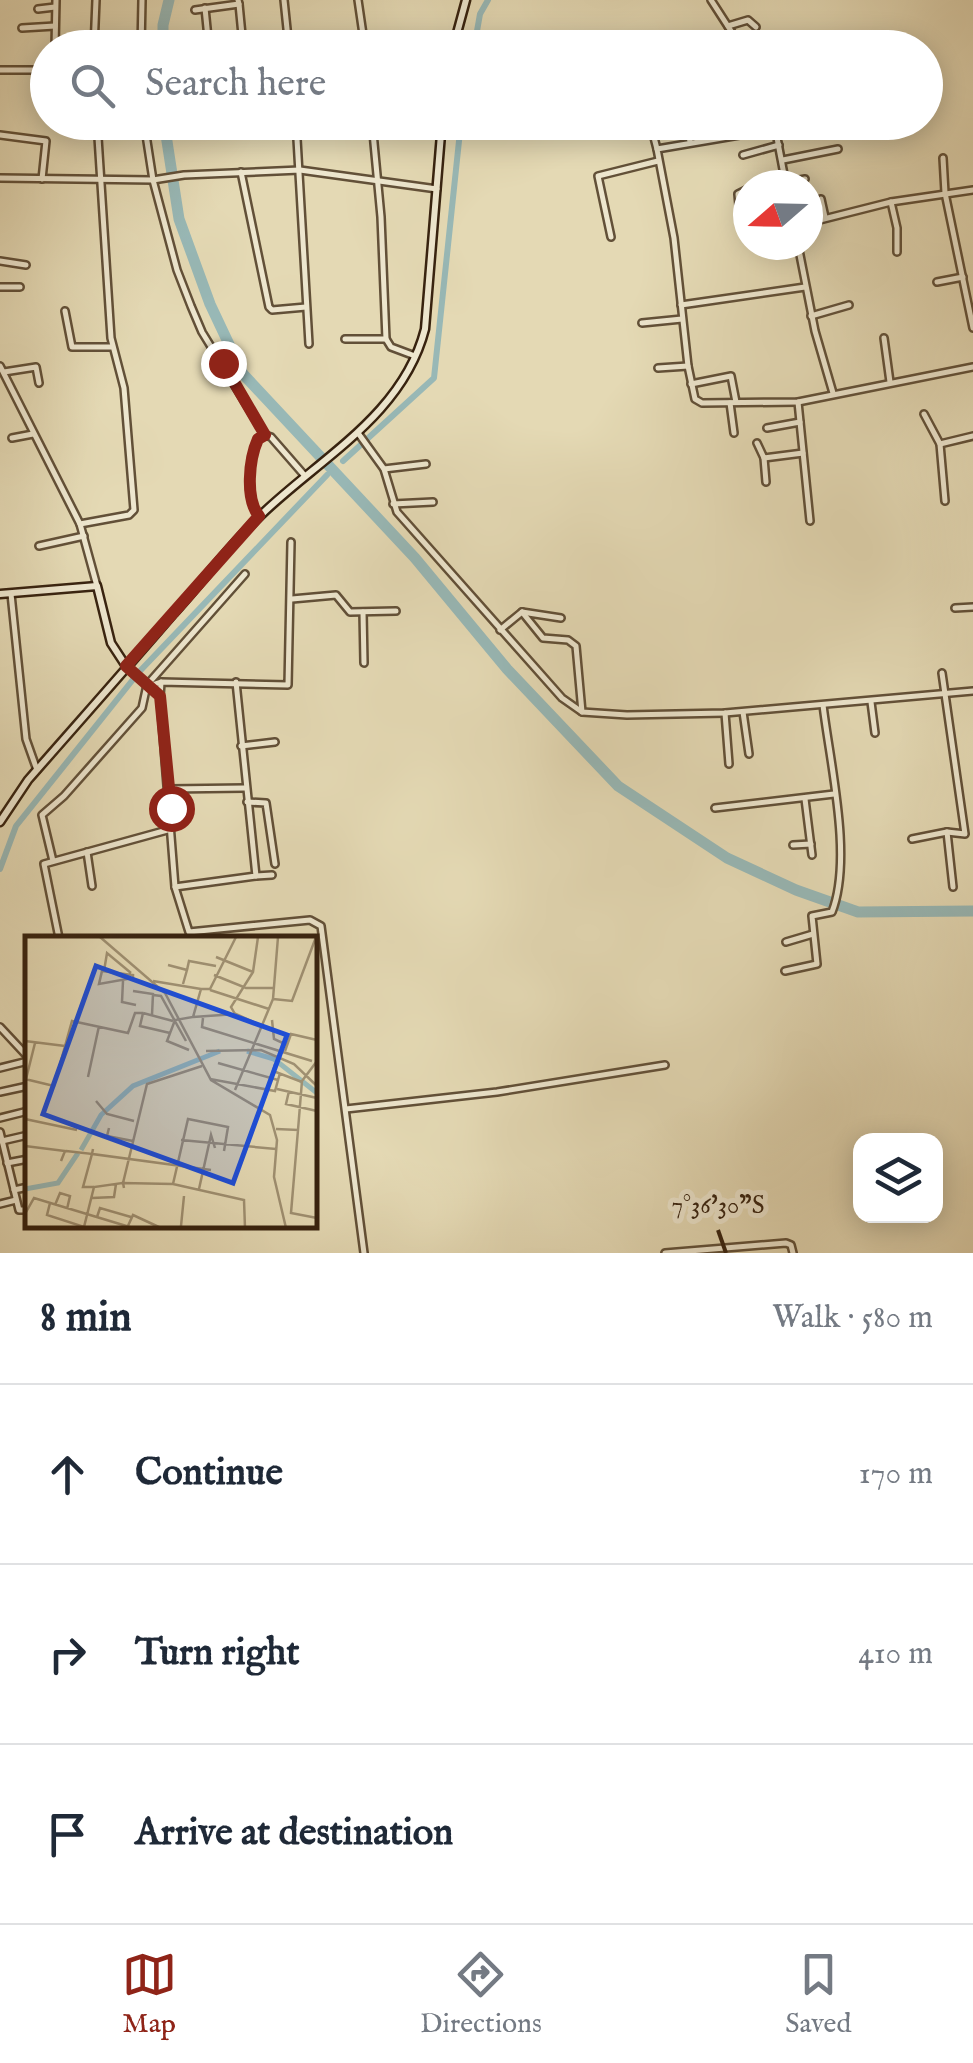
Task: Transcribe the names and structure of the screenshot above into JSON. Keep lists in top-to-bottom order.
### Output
{
  "north": "left",
  "page": {
    "search": "Search here",
    "heading": ["8 min", "Walk · 580 m"],
    "list": [
      ["Continue", "170 m"],
      ["Turn right", "410 m"],
      "Arrive at destination"
    ],
    "nav": ["Map", "Directions", "Saved"]
  },
  "coordinates": ["7°36'30\"S"]
}
